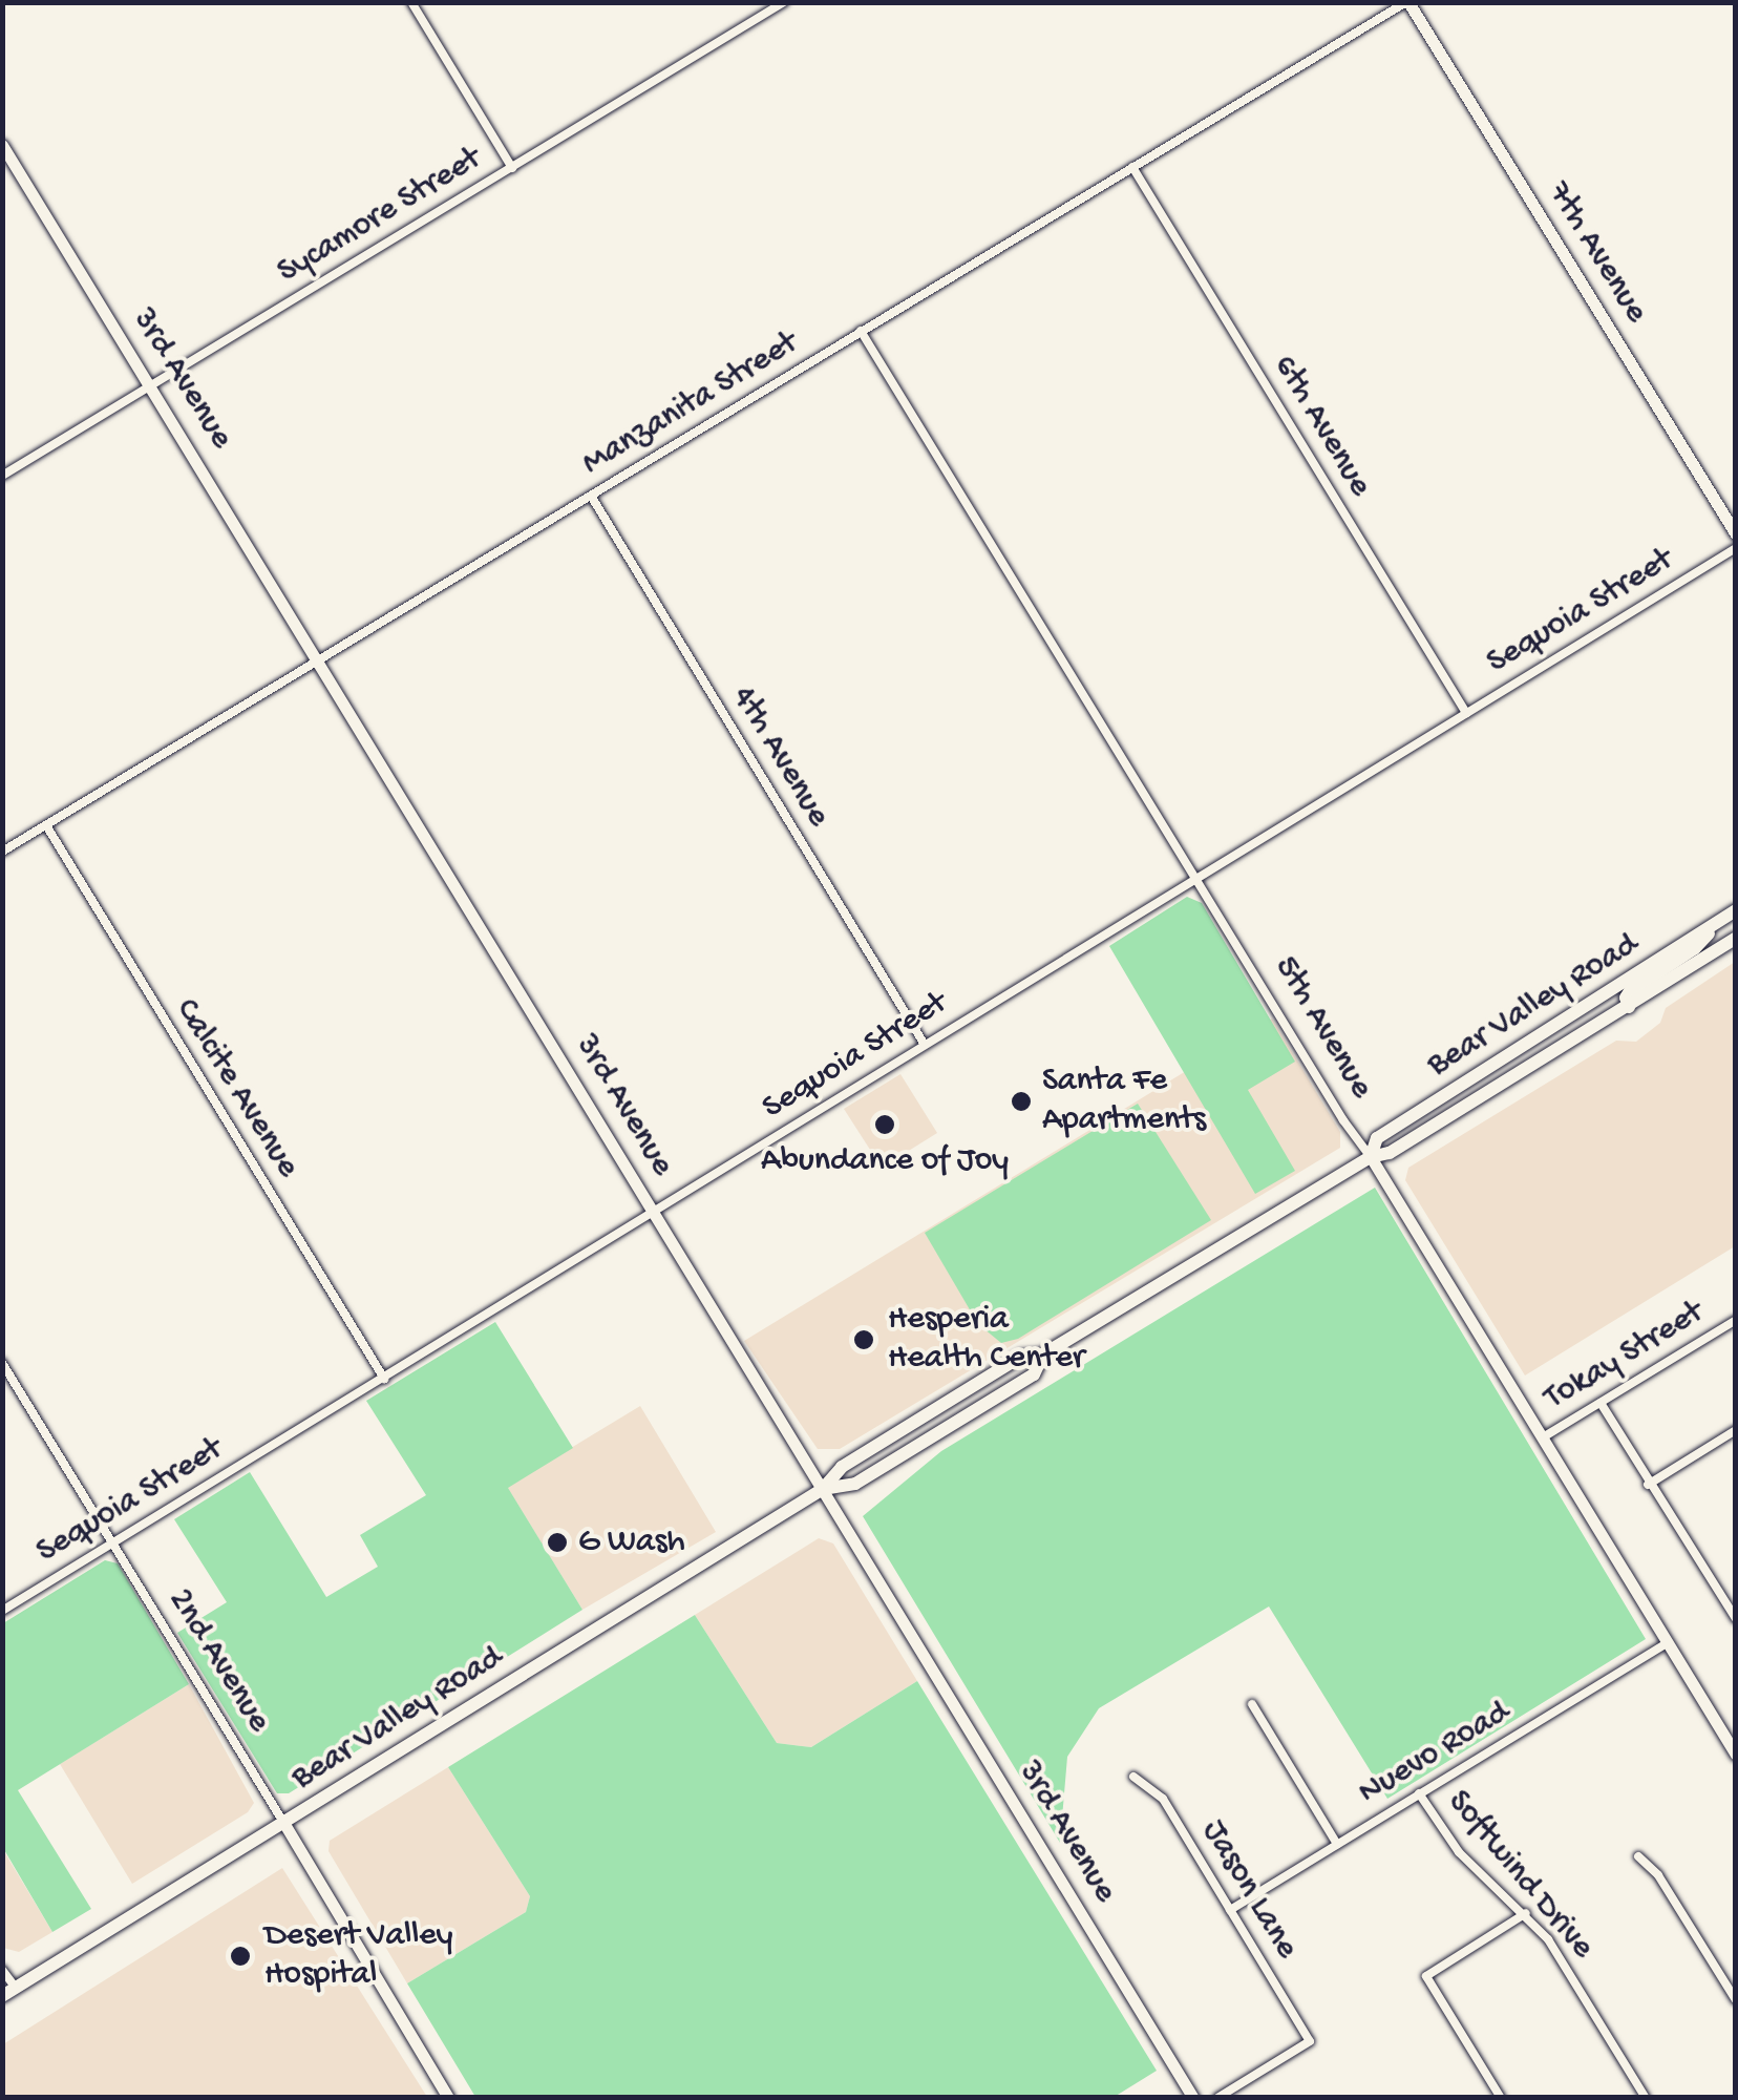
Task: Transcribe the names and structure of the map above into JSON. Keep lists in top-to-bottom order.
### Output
{
  "streets": {
    "main road": ["Bear Valley Road"],
    "street": [
      "Sycamore Street",
      "7th Avenue",
      "3rd Avenue",
      "Manzanita Street",
      "6th Avenue",
      "Sequoia Street",
      "4th Avenue",
      "5th Avenue",
      "Calcite Avenue",
      "Tokay Street",
      "2nd Avenue",
      "Nuevo Road",
      "Softwind Drive",
      "Jason Lane"
    ]
  },
  "crossings": [
    ["Sycamore Street", "3rd Avenue"],
    ["7th Avenue", "Manzanita Street"],
    ["3rd Avenue", "Manzanita Street"],
    ["3rd Avenue", "Sequoia Street"],
    ["3rd Avenue", "Bear Valley Road"],
    ["Manzanita Street", "6th Avenue"],
    ["Manzanita Street", "4th Avenue"],
    ["Manzanita Street", "5th Avenue"],
    ["Manzanita Street", "Calcite Avenue"],
    ["6th Avenue", "Sequoia Street"],
    ["Sequoia Street", "4th Avenue"],
    ["Sequoia Street", "5th Avenue"],
    ["Sequoia Street", "Calcite Avenue"],
    ["Sequoia Street", "2nd Avenue"],
    ["Bear Valley Road", "5th Avenue"],
    ["Bear Valley Road", "2nd Avenue"],
    ["5th Avenue", "Tokay Street"],
    ["5th Avenue", "Nuevo Road"],
    ["Nuevo Road", "Softwind Drive"],
    ["Nuevo Road", "Jason Lane"]
  ],
  "places": [
    "Santa Fe Apartments",
    "Abundance of Joy",
    "Hesperia Health Center",
    "G Wash",
    "Desert Valley Hospital"
  ]
}
